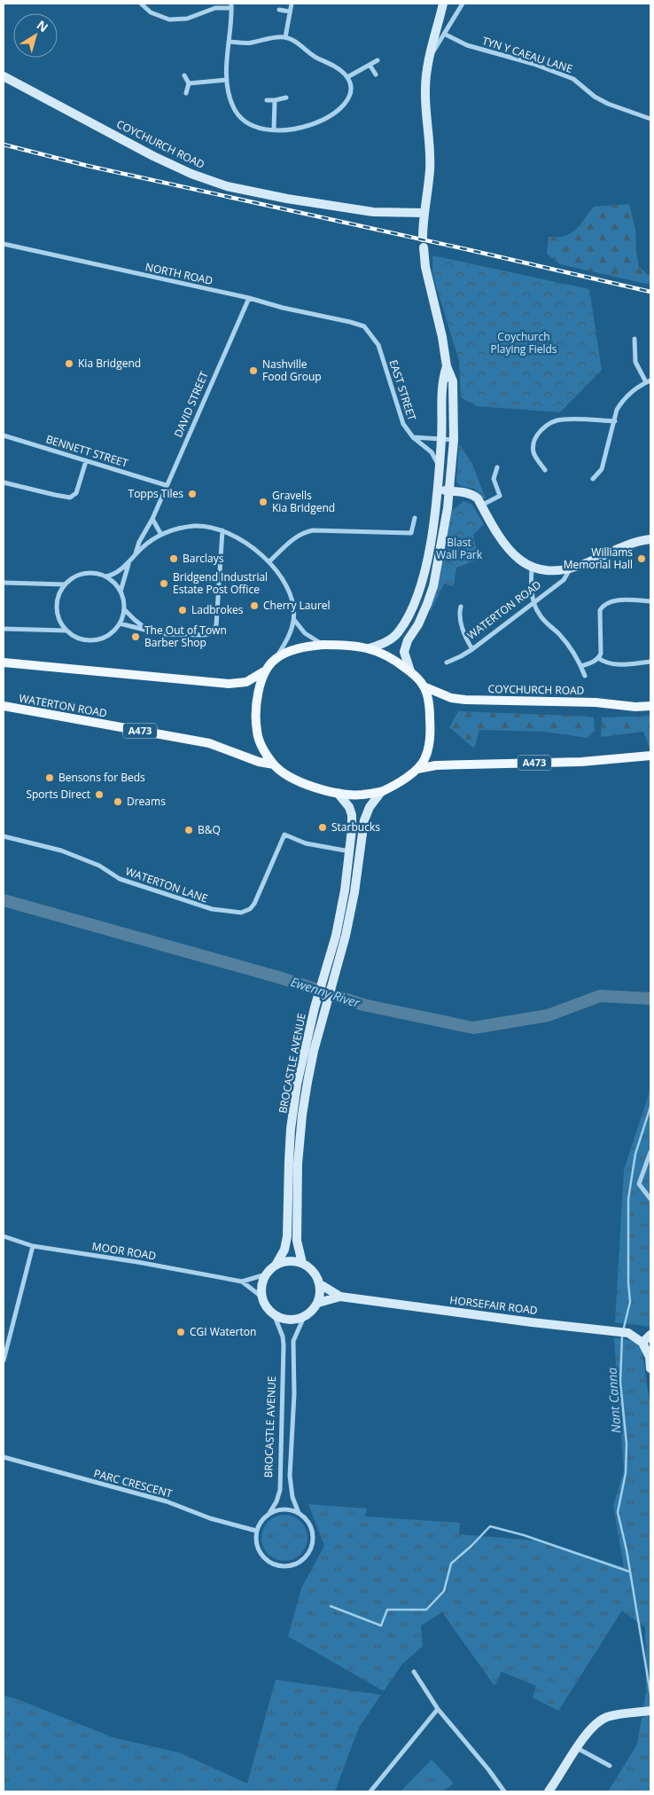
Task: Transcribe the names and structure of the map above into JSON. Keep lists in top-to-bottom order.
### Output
{
  "streets": {
    "main road": ["COYCHURCH ROAD", "WATERTON ROAD", "A473"],
    "street": [
      "TYN Y CAEAU LANE",
      "NORTH ROAD",
      "EAST STREET",
      "DAVID STREET",
      "BENNETT STREET",
      "WATERTON LANE",
      "BROCASTLE AVENUE",
      "MOOR ROAD",
      "HORSEFAIR ROAD",
      "PARC CRESCENT"
    ]
  },
  "crossings": [
    ["NORTH ROAD", "EAST STREET"],
    ["NORTH ROAD", "DAVID STREET"],
    ["DAVID STREET", "BENNETT STREET"],
    ["WATERTON LANE", "BROCASTLE AVENUE"],
    ["BROCASTLE AVENUE", "MOOR ROAD"],
    ["BROCASTLE AVENUE", "HORSEFAIR ROAD"],
    ["BROCASTLE AVENUE", "PARC CRESCENT"],
    ["MOOR ROAD", "HORSEFAIR ROAD"]
  ],
  "water": ["Ewenny River", "Nant Canna"],
  "parks": ["Coychurch Playing Fields", "Blast Wall Park"],
  "places": [
    "Kia Bridgend",
    "Nashville Food Group",
    "Topps Tiles",
    "Gravells Kia Bridgend",
    "Barclays",
    "Williams Memorial Hall",
    "Bridgend Industrial Estate Post Office",
    "Cherry Laurel",
    "Ladbrokes",
    "The Out of Town Barber Shop",
    "Bensons for Beds",
    "Sports Direct",
    "Dreams",
    "Starbucks",
    "B&Q",
    "CGI Waterton"
  ],
  "north": "top right"
}
